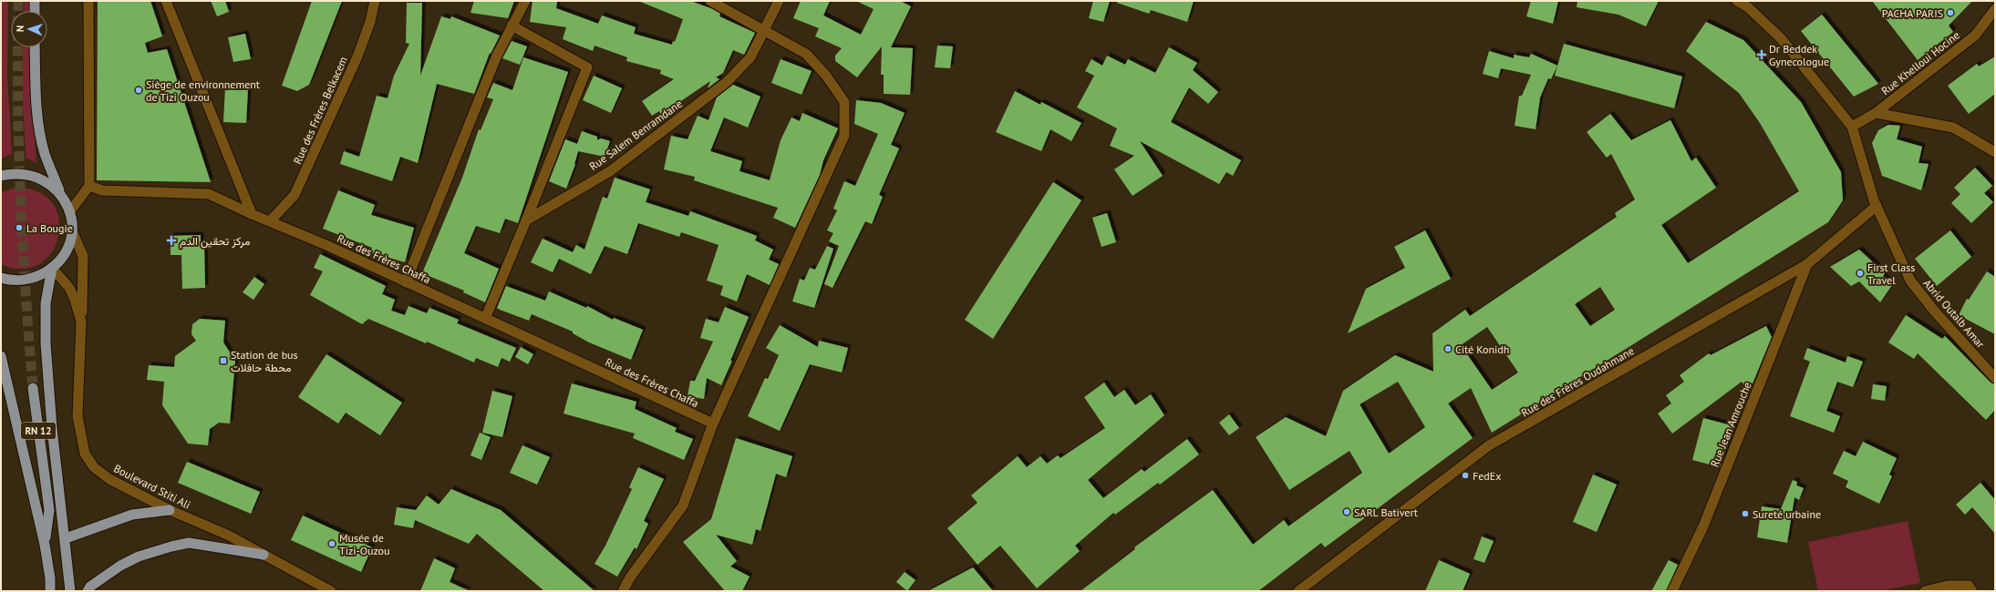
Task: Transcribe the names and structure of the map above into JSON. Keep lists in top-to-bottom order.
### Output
{
  "streets": {
    "main road": ["RN 12"],
    "street": [
      "Rue Khelloui Hocine",
      "Rue des Frères Belkacem",
      "Rue Salem Benramdane",
      "Rue des Frères Chaffa",
      "Abrid Outalb Amar",
      "Rue des Frères Oudahmane",
      "Rue Jean Amrouche",
      "Boulevard Stiti Ali"
    ]
  },
  "crossings": [
    ["Rue Khelloui Hocine", "Abrid Outalb Amar"],
    ["Rue des Frères Belkacem", "Rue des Frères Chaffa"],
    ["Abrid Outalb Amar", "Rue des Frères Oudahmane"],
    ["Rue des Frères Oudahmane", "Rue Jean Amrouche"]
  ],
  "places": {
    "other": [
      "PACHA PARIS",
      "Siège de environnement de Tizi Ouzou",
      "La Bougie",
      "First Class Travel",
      "Cité Konidh",
      "FedEx",
      "SARL Bativert",
      "Sureté urbaine",
      "Musée de Tizi-Ouzou"
    ],
    "health": ["Dr Beddek Gynecologue", "مركز تحقين الدم"],
    "transit": ["Station de bus محطة حافلات"]
  },
  "north": "left"
}
